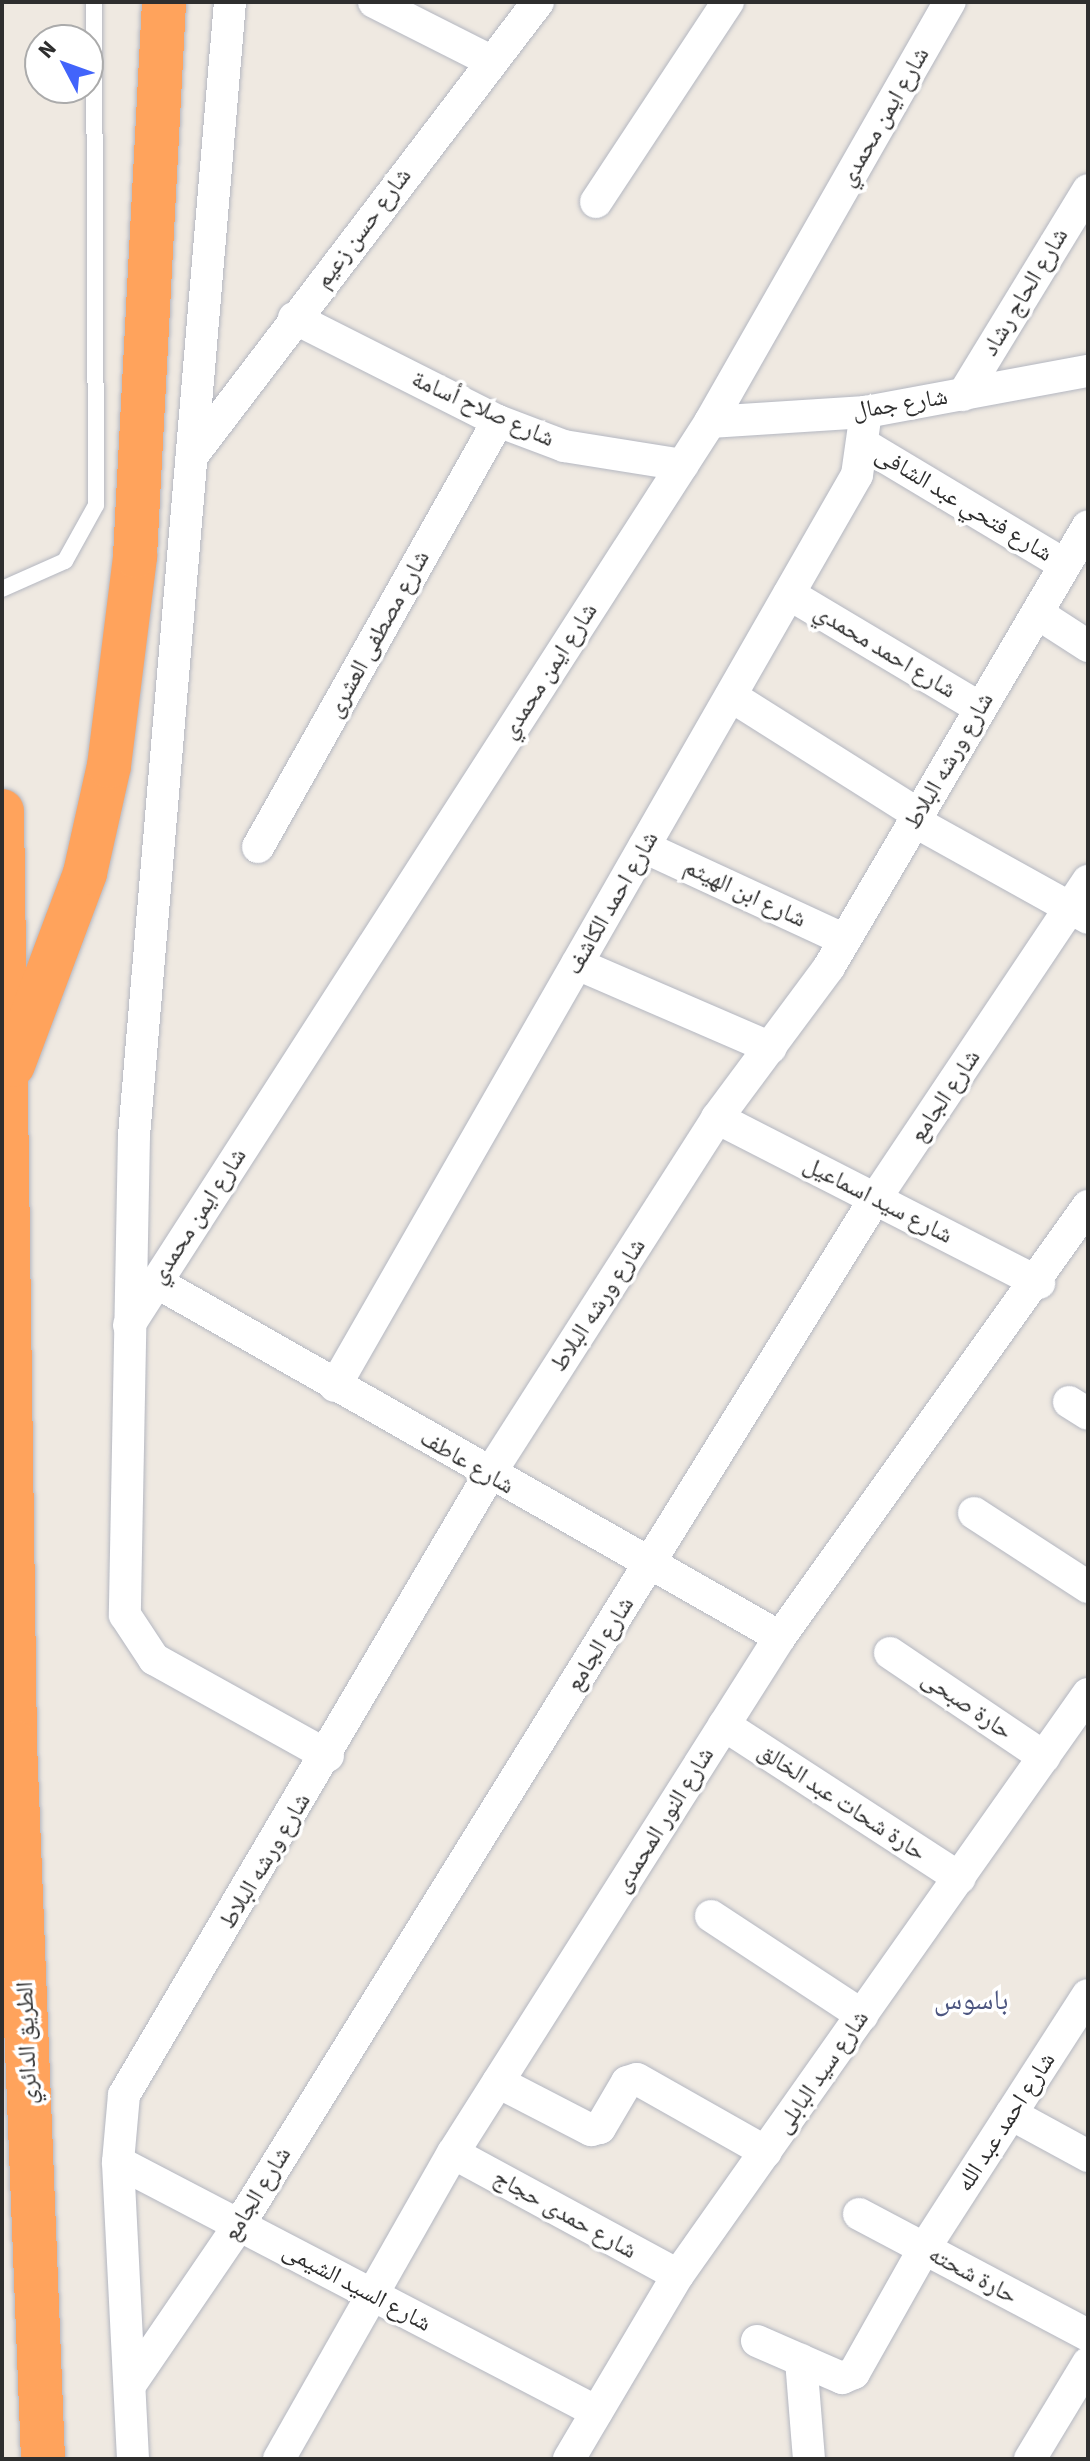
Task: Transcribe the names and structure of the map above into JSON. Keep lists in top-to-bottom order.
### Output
{
  "streets": {
    "highway": ["الطريق الدائري"],
    "street": [
      "شارع ايمن محمدي",
      "شارع حسن زعيم",
      "شارع الحاج رشاد",
      "شارع جمال",
      "شارع صلاح أسامة",
      "شارع فتحي عبد الشافى",
      "شارع مصطفى العشرى",
      "شارع احمد محمدي",
      "شارع ورشه البلاط",
      "شارع ابن الهيثم",
      "شارع احمد الكاشف",
      "شارع الجامع",
      "شارع سيد اسماعيل",
      "شارع عاطف",
      "حارة صبحى",
      "حارة شحات عبد الخالق",
      "شارع النور المحمدى",
      "شارع سيد البابلى",
      "شارع احمد عبد الله",
      "شارع حمدى حجاج",
      "حارة شحته",
      "شارع السيد الشيمى"
    ]
  },
  "crossings": [
    ["شارع ايمن محمدي", "شارع جمال"],
    ["شارع ايمن محمدي", "شارع صلاح أسامة"],
    ["شارع ايمن محمدي", "شارع عاطف"],
    ["شارع حسن زعيم", "شارع صلاح أسامة"],
    ["شارع الحاج رشاد", "شارع جمال"],
    ["شارع جمال", "شارع احمد الكاشف"],
    ["شارع صلاح أسامة", "شارع مصطفى العشرى"],
    ["شارع فتحي عبد الشافى", "شارع ورشه البلاط"],
    ["شارع فتحي عبد الشافى", "شارع احمد الكاشف"],
    ["شارع احمد محمدي", "شارع ورشه البلاط"],
    ["شارع احمد محمدي", "شارع احمد الكاشف"],
    ["شارع ورشه البلاط", "شارع ابن الهيثم"],
    ["شارع ورشه البلاط", "شارع سيد اسماعيل"],
    ["شارع ورشه البلاط", "شارع عاطف"],
    ["شارع ورشه البلاط", "شارع السيد الشيمى"],
    ["شارع ابن الهيثم", "شارع احمد الكاشف"],
    ["شارع احمد الكاشف", "شارع عاطف"],
    ["شارع الجامع", "شارع سيد اسماعيل"],
    ["شارع الجامع", "شارع عاطف"],
    ["شارع الجامع", "شارع السيد الشيمى"],
    ["شارع سيد اسماعيل", "شارع النور المحمدى"],
    ["شارع عاطف", "شارع النور المحمدى"],
    ["حارة صبحى", "شارع سيد البابلى"],
    ["حارة شحات عبد الخالق", "شارع النور المحمدى"],
    ["حارة شحات عبد الخالق", "شارع سيد البابلى"],
    ["شارع النور المحمدى", "شارع حمدى حجاج"],
    ["شارع النور المحمدى", "شارع السيد الشيمى"],
    ["شارع سيد البابلى", "شارع حمدى حجاج"],
    ["شارع سيد البابلى", "شارع السيد الشيمى"],
    ["شارع احمد عبد الله", "حارة شحته"]
  ],
  "districts": ["باسوس"],
  "north": "top left"
}
